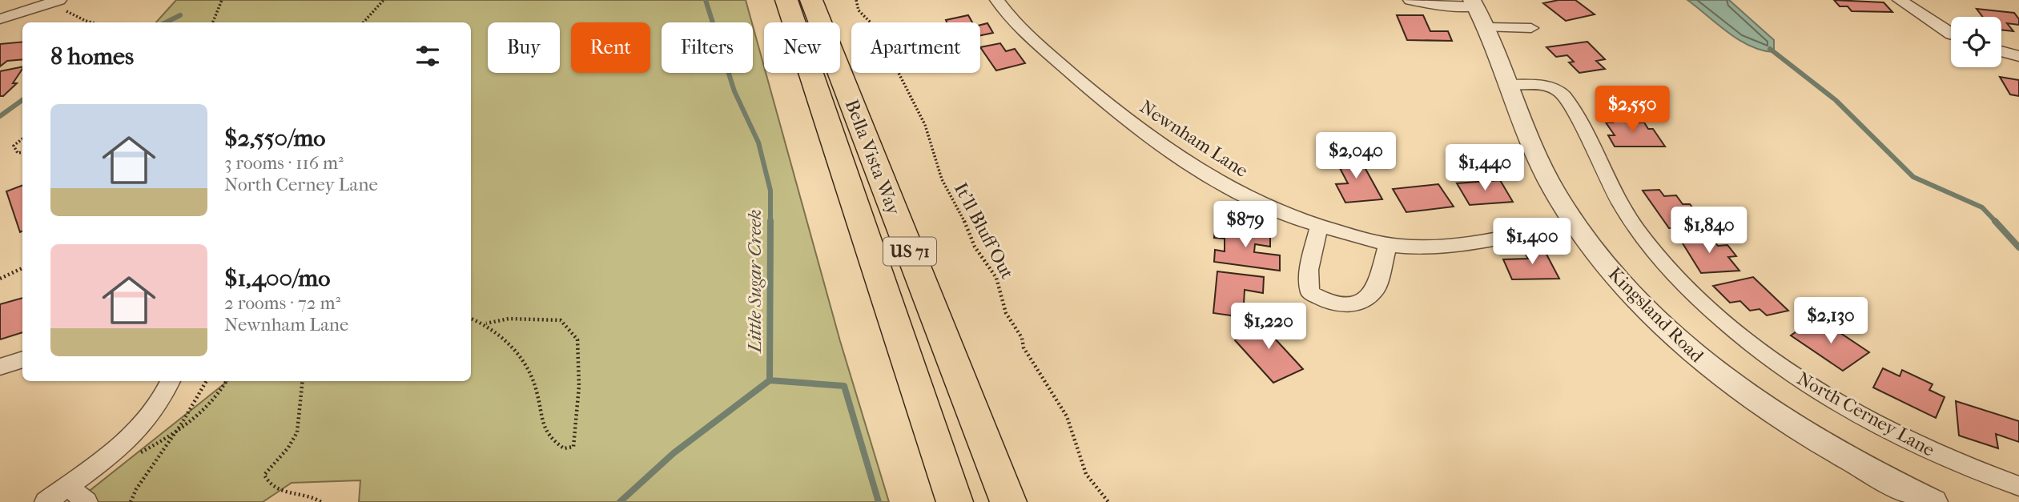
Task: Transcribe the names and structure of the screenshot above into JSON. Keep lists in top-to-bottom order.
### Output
{
  "streets": {
    "main road": ["Bella Vista Way", "US 71"],
    "street": ["Newnham Lane", "Kingsland Road", "North Cerney Lane"],
    "path": ["It'll Bluff Out"]
  },
  "crossings": [
    ["Newnham Lane", "Kingsland Road"],
    ["Kingsland Road", "North Cerney Lane"]
  ],
  "water": ["Little Sugar Creek"],
  "page": {
    "chip": [
      "Buy",
      "Rent",
      "Filters",
      "New",
      "Apartment"
    ],
    "heading": "8 homes",
    "price": [
      "$2,550",
      "$2,040",
      "$1,440",
      "$879",
      "$1,840",
      "$1,400",
      "$2,130",
      "$1,220"
    ],
    "list": [
      {
        "name": "$2,550/mo",
        "note": "3 rooms · 116 m² · North Cerney Lane"
      },
      {
        "name": "$1,400/mo",
        "note": "2 rooms · 72 m² · Newnham Lane"
      }
    ]
  }
}
